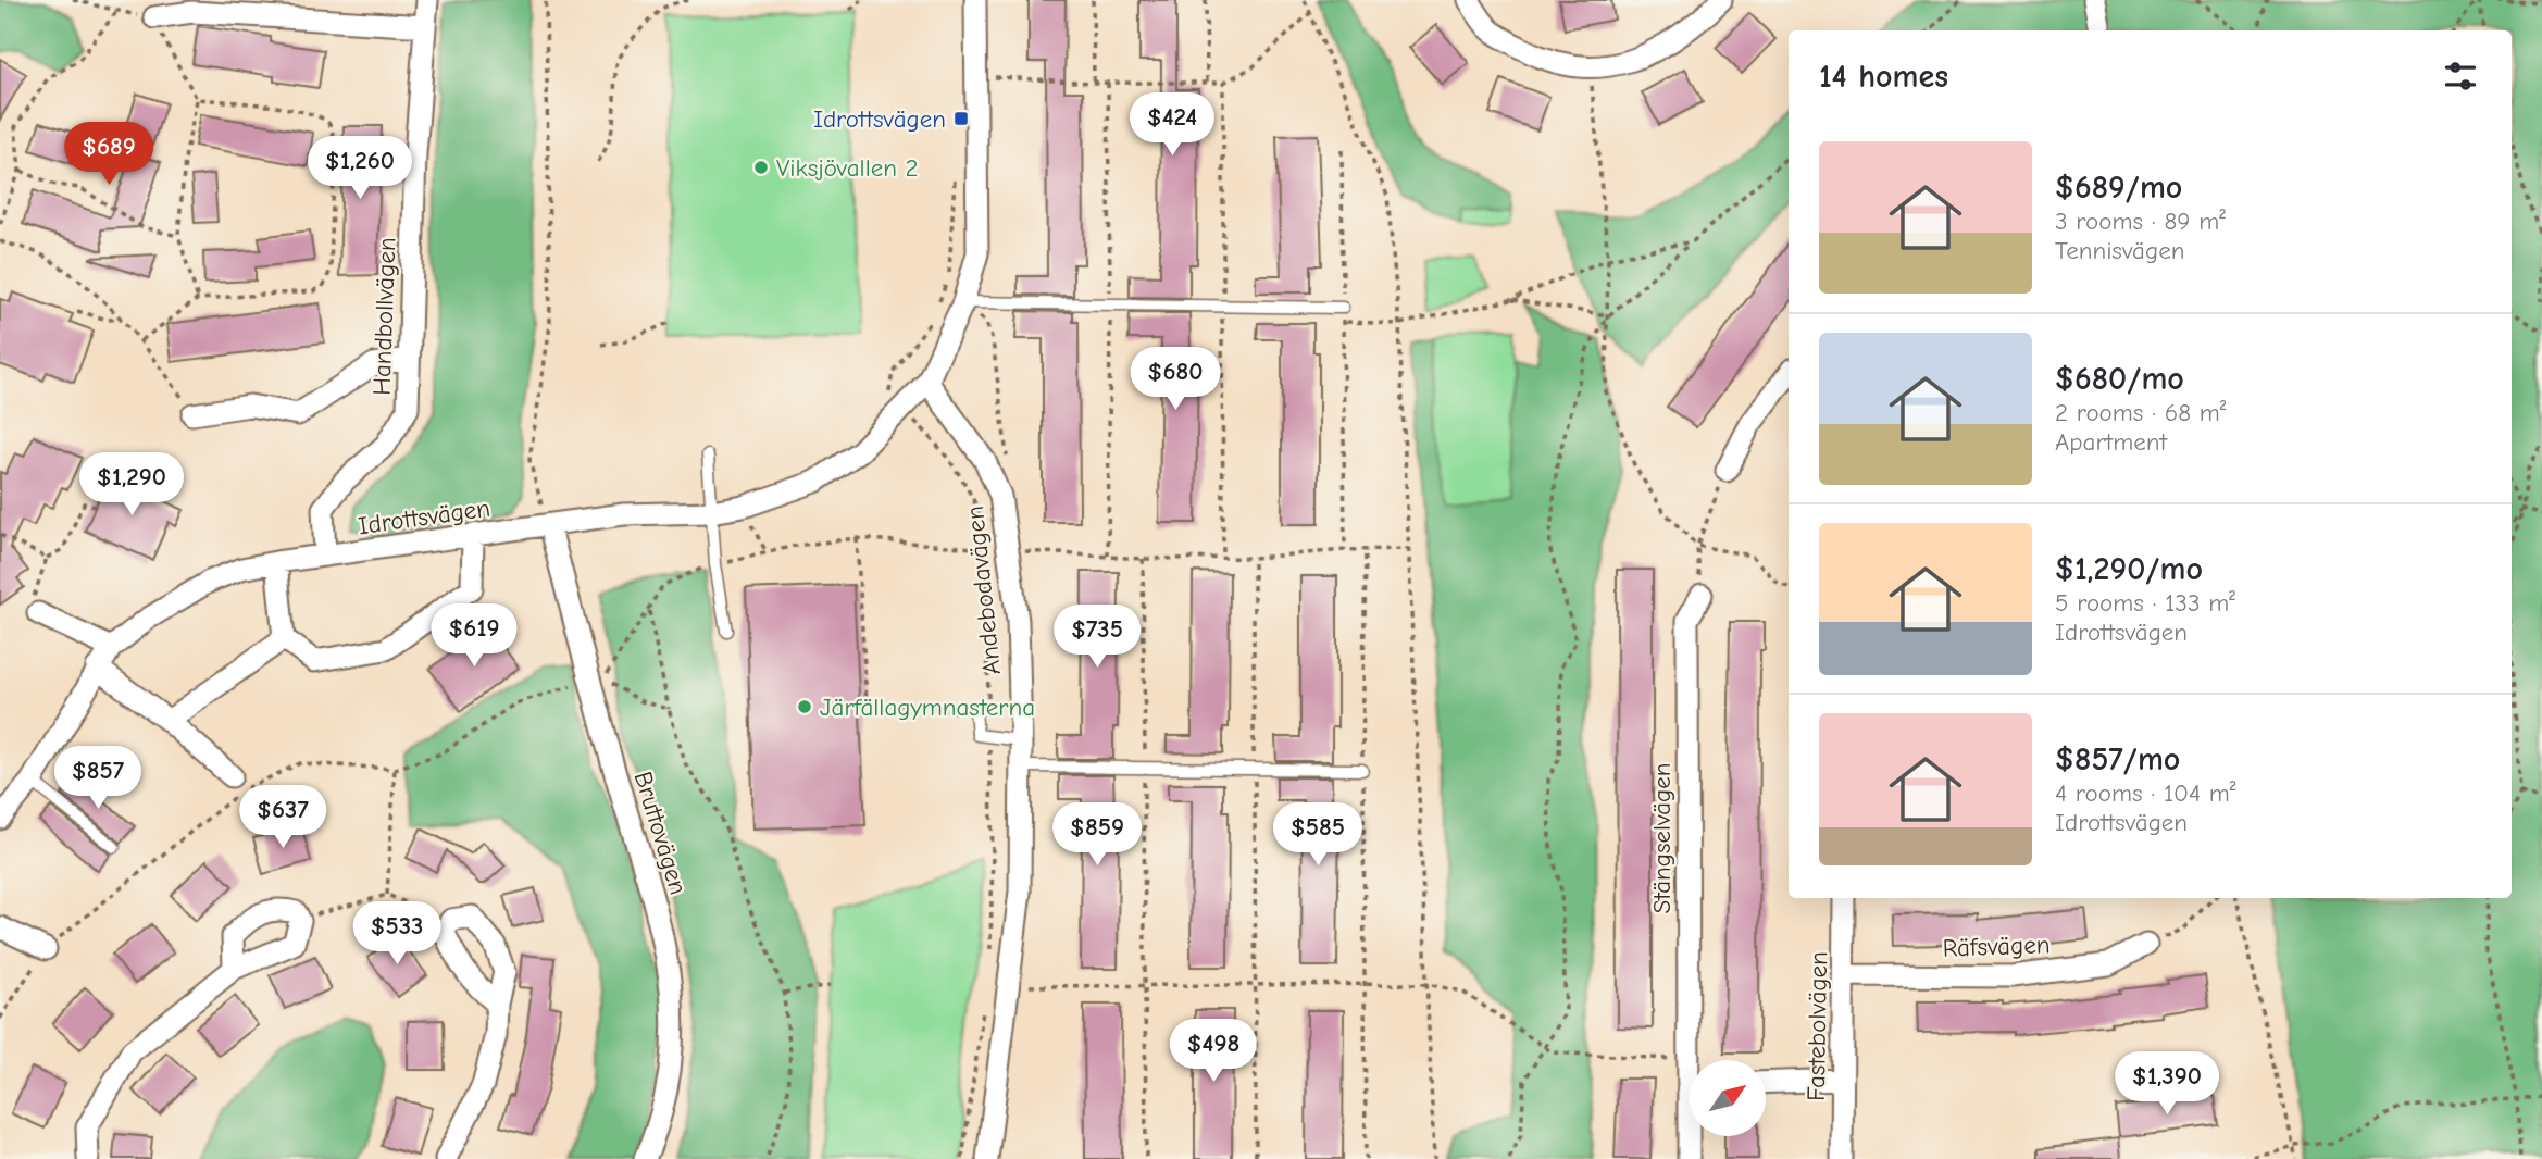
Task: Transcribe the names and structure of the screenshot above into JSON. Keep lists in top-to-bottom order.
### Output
{
  "streets": {
    "street": [
      "Handbollvägen",
      "Idrottsvägen",
      "Andebodavägen",
      "Bruttovägen",
      "Stängselvägen",
      "Räfsvägen",
      "Fastebolvägen"
    ]
  },
  "crossings": [
    ["Handbollvägen", "Idrottsvägen"],
    ["Idrottsvägen", "Andebodavägen"],
    ["Idrottsvägen", "Bruttovägen"],
    ["Räfsvägen", "Fastebolvägen"]
  ],
  "places": {
    "transit": ["Idrottsvägen"],
    "other": ["Viksjövallen 2", "Järfällagymnasterna"]
  },
  "north": "top right",
  "page": {
    "heading": "14 homes",
    "price": [
      "$424",
      "$689",
      "$1,260",
      "$680",
      "$1,290",
      "$619",
      "$735",
      "$857",
      "$637",
      "$859",
      "$585",
      "$533",
      "$498",
      "$1,390"
    ],
    "list": [
      {
        "name": "$689/mo",
        "note": "3 rooms · 89 m² · Tennisvägen"
      },
      {
        "name": "$680/mo",
        "note": "2 rooms · 68 m² · Apartment"
      },
      {
        "name": "$1,290/mo",
        "note": "5 rooms · 133 m² · Idrottsvägen"
      },
      {
        "name": "$857/mo",
        "note": "4 rooms · 104 m² · Idrottsvägen"
      }
    ]
  }
}
